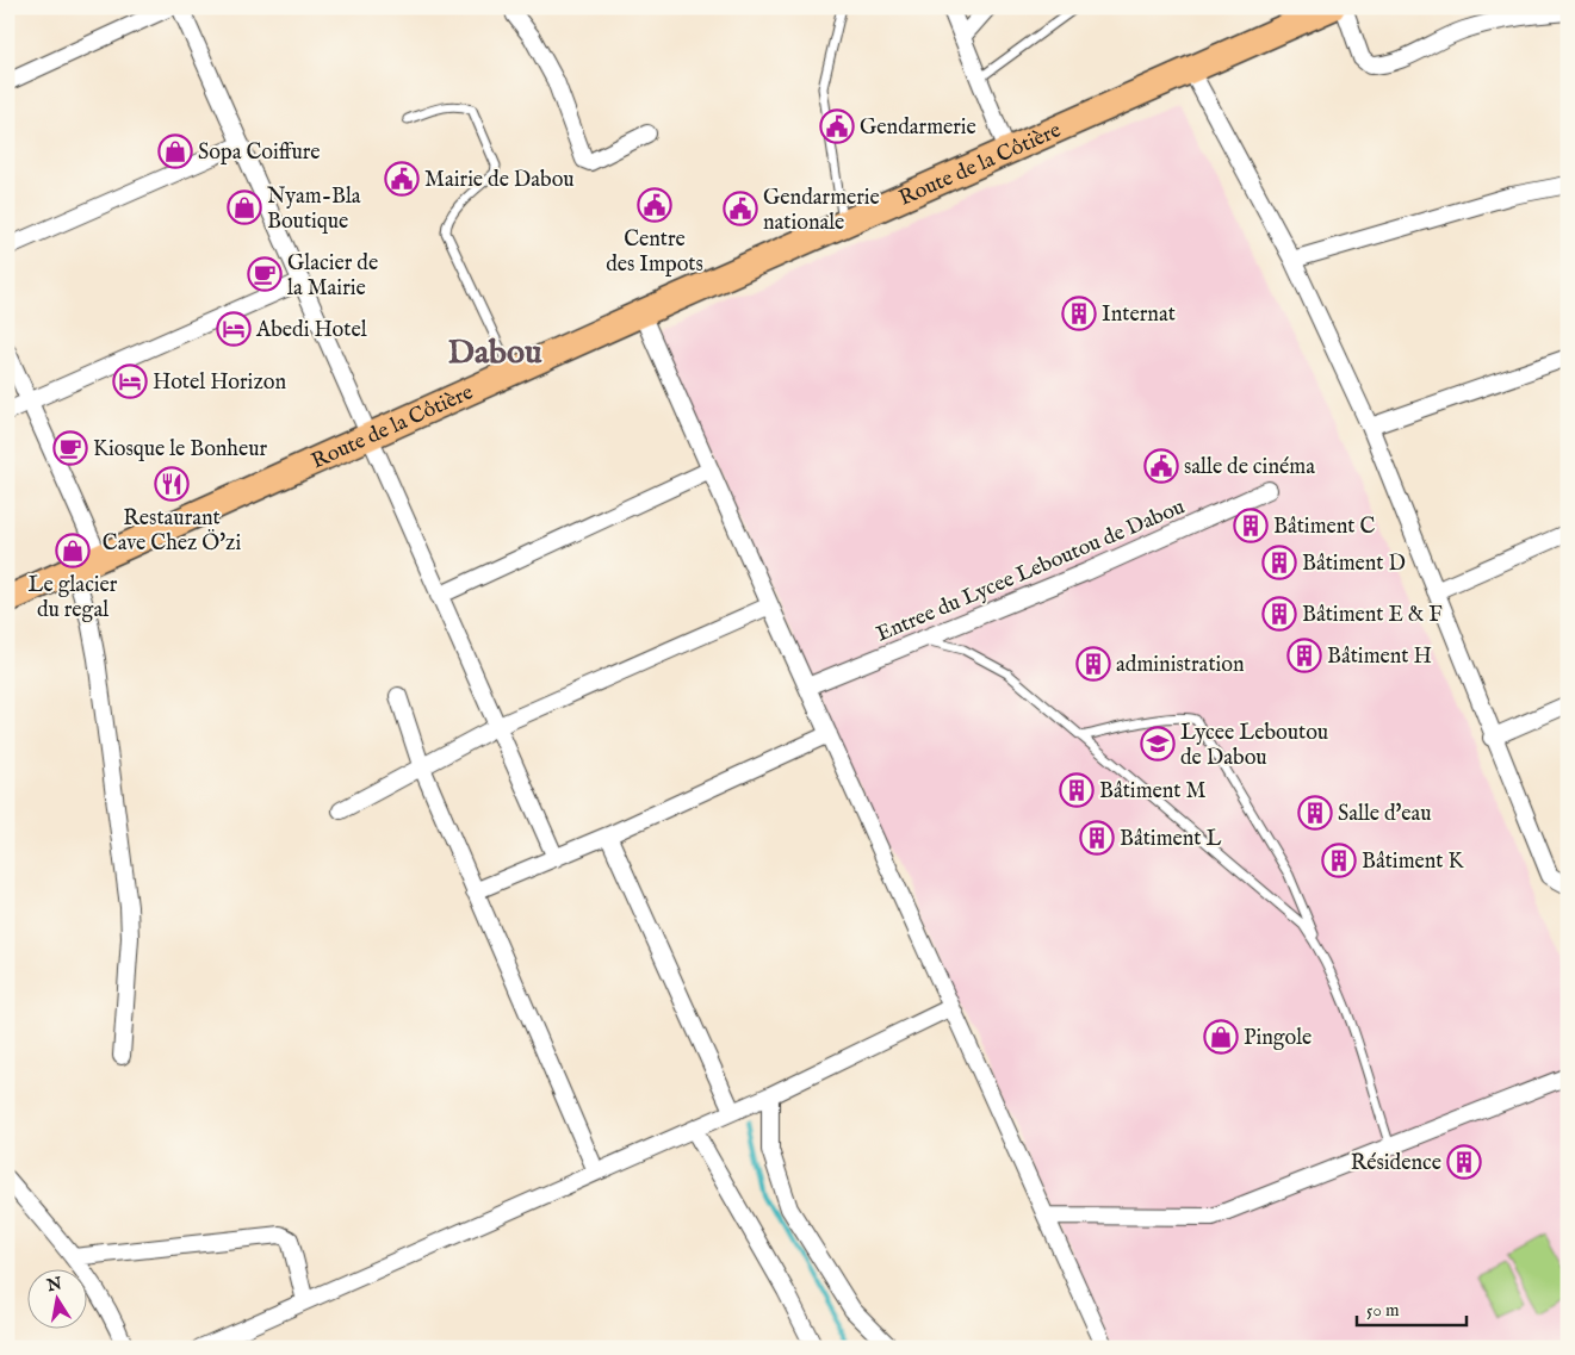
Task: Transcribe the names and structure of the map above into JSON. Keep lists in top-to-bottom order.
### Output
{
  "streets": {
    "main road": ["Route de la Côtière"],
    "street": ["Entree du Lycee Leboutou de Dabou"]
  },
  "districts": ["Dabou"],
  "places": {
    "public building": [
      "Gendarmerie",
      "Mairie de Dabou",
      "Centre des Impots",
      "Gendarmerie nationale",
      "salle de cinéma"
    ],
    "shop": [
      "Sopa Coiffure",
      "Nyam-Bla Boutique",
      "Le glacier du regal",
      "Pingole"
    ],
    "cafe": ["Glacier de la Mairie", "Kiosque le Bonheur"],
    "building": [
      "Internat",
      "Bâtiment C",
      "Bâtiment D",
      "Bâtiment E & F",
      "Bâtiment H",
      "administration",
      "Bâtiment M",
      "Salle d'eau",
      "Bâtiment L",
      "Bâtiment K",
      "Résidence"
    ],
    "hotel": ["Abedi Hotel", "Hotel Horizon"],
    "restaurant": ["Restaurant Cave Chez Ö'zi"],
    "school or university": ["Lycee Leboutou de Dabou"]
  },
  "scale_bar": "50 m",
  "north": "top"
}
